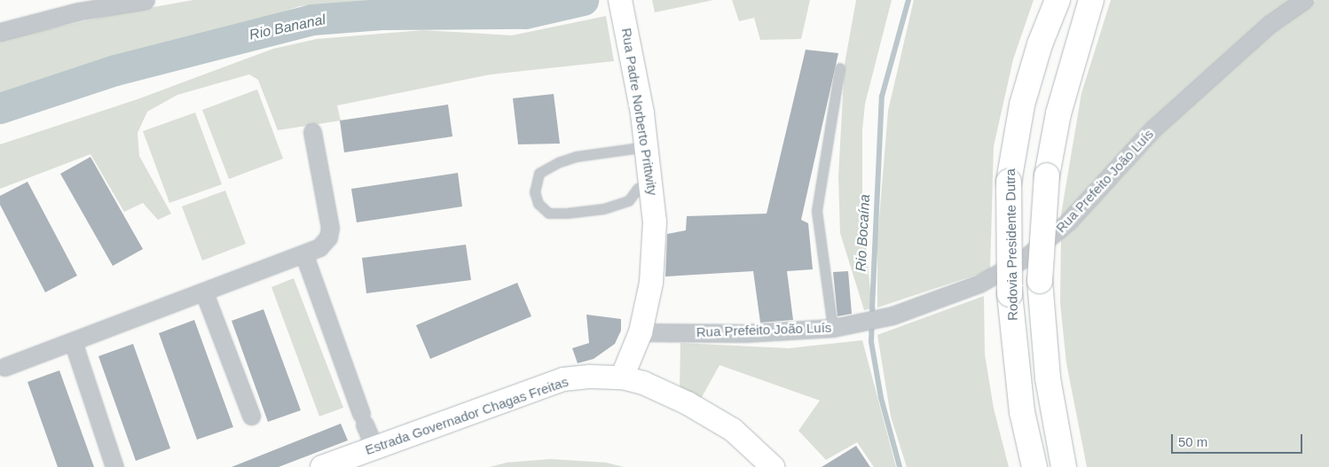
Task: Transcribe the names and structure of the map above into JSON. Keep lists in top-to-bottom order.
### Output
{
  "streets": {
    "highway": ["Rodovia Presidente Dutra"],
    "main road": ["Rua Padre Norberto Prittwity", "Estrada Governador Chagas Freitas"],
    "street": ["Rua Prefeito João Luís"]
  },
  "crossings": [
    ["Rua Padre Norberto Prittwity", "Rua Prefeito João Luís"],
    ["Rua Padre Norberto Prittwity", "Estrada Governador Chagas Freitas"]
  ],
  "water": ["Rio Bananal", "Rio Bocaína"],
  "scale_bar": "50 m"
}
